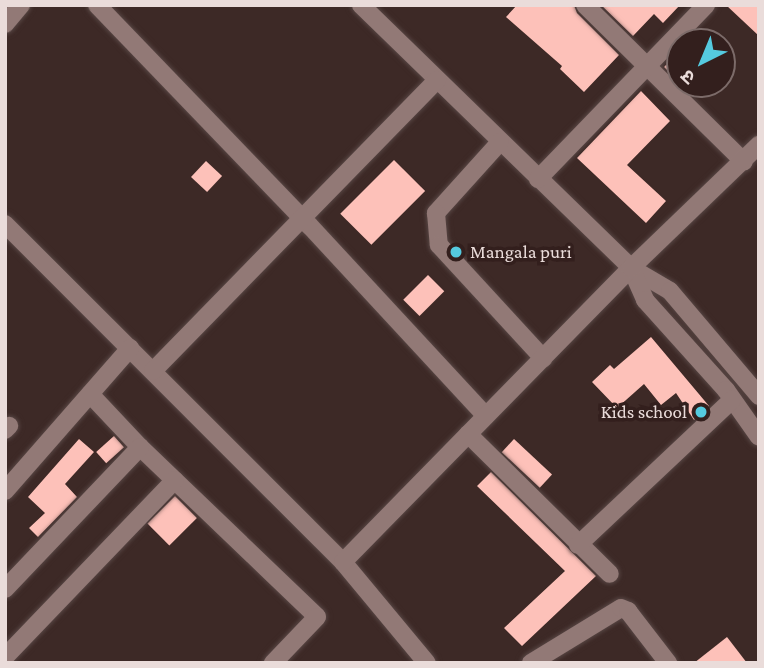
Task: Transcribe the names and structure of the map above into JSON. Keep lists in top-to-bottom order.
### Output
{
  "places": ["Mangala puri", "Kids school"],
  "north": "bottom left"
}
